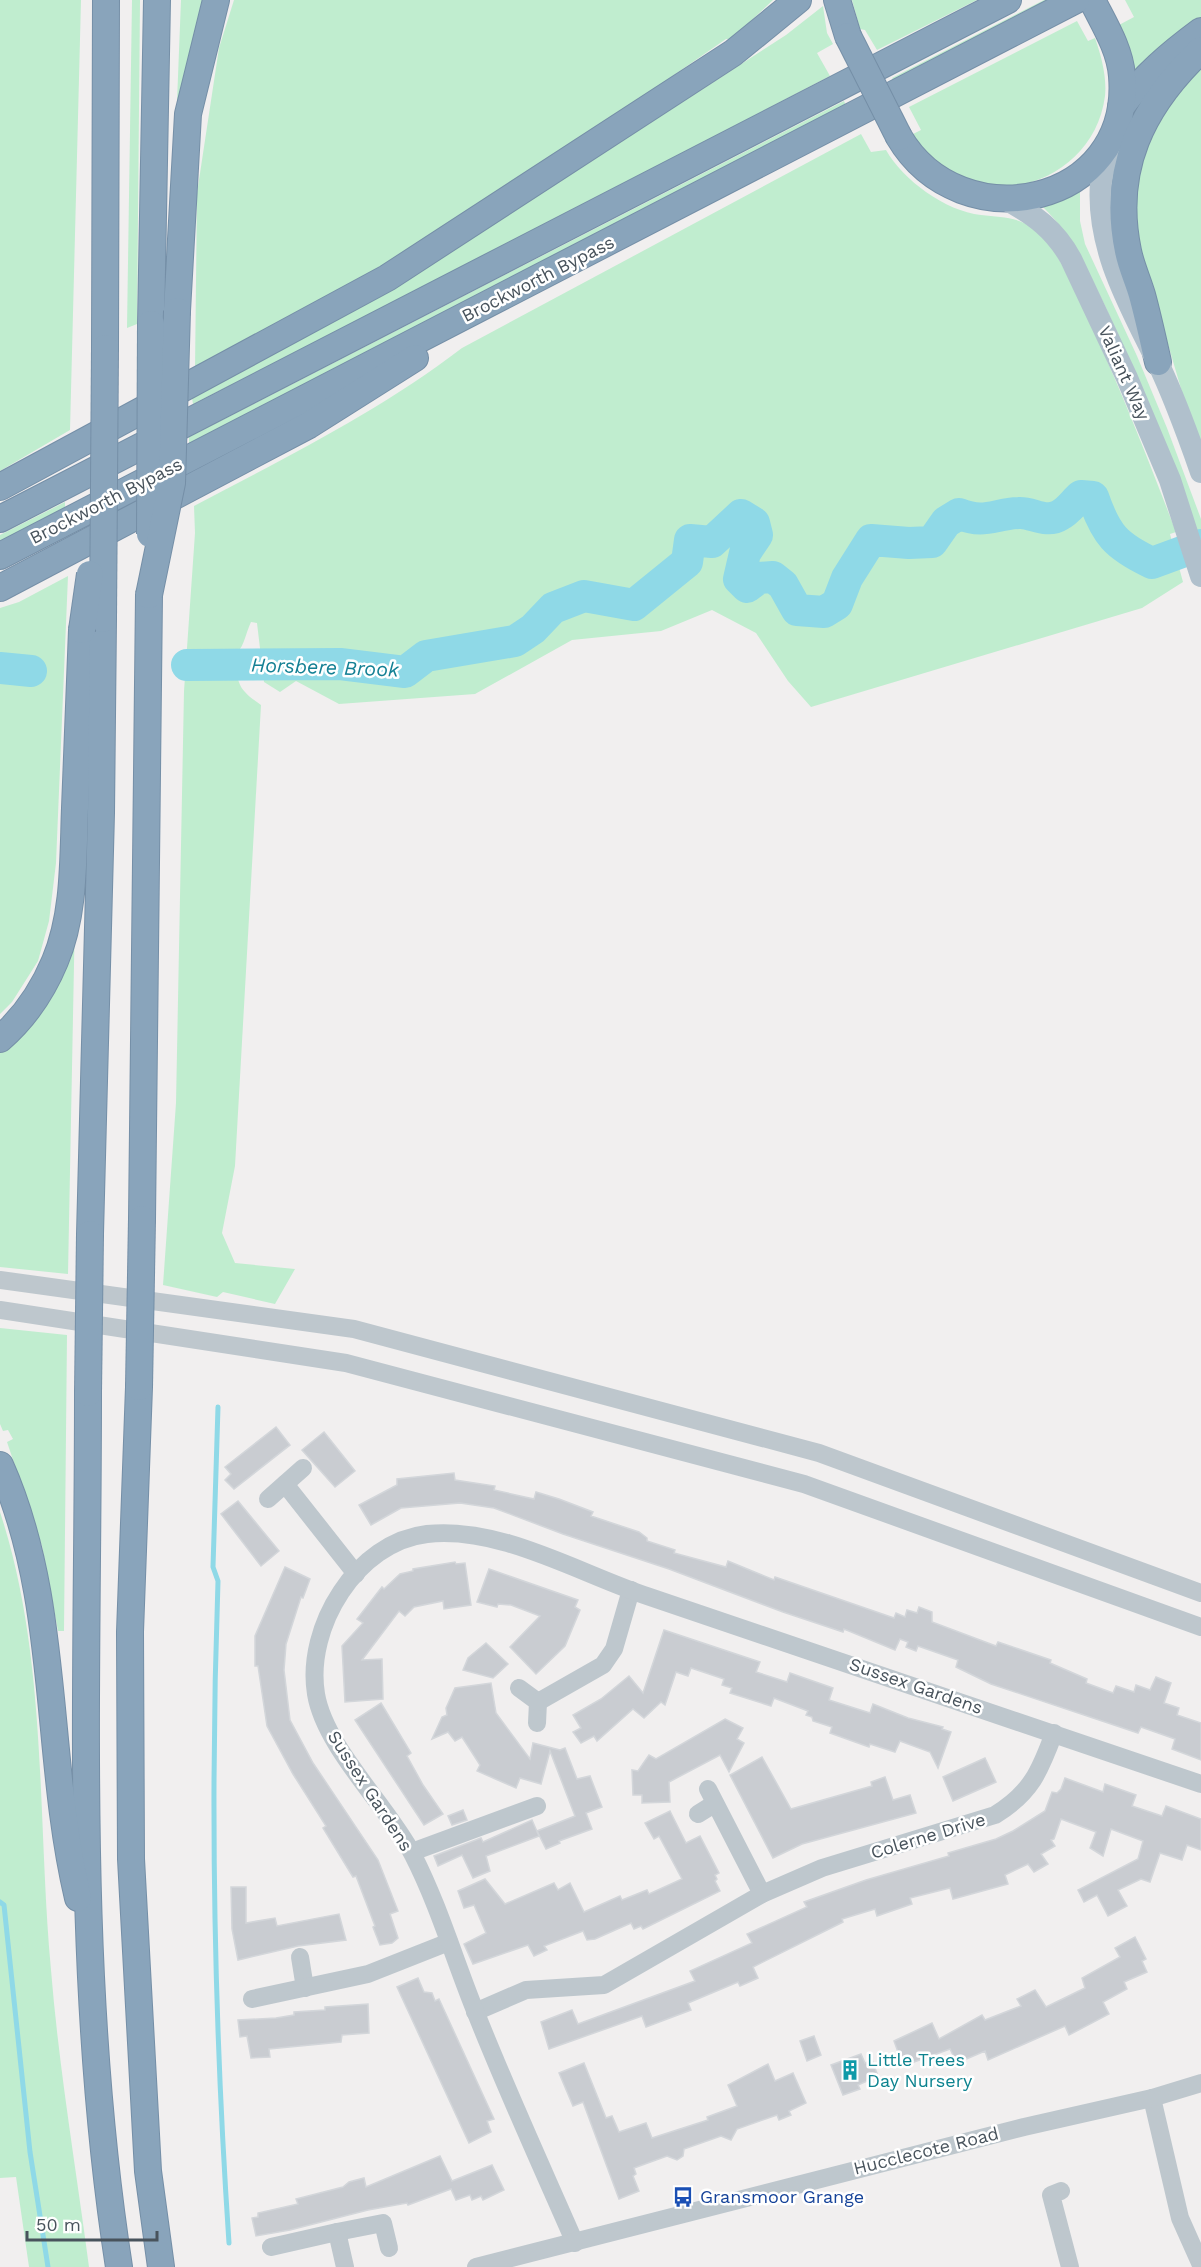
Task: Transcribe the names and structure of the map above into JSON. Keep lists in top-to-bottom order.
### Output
{
  "streets": {
    "highway": ["Brockworth Bypass"],
    "main road": ["Valiant Way"],
    "street": ["Sussex Gardens", "Colerne Drive", "Hucclecote Road"]
  },
  "crossings": [
    ["Sussex Gardens", "Colerne Drive"],
    ["Sussex Gardens", "Hucclecote Road"]
  ],
  "water": ["Horsbere Brook"],
  "places": {
    "building": ["Little Trees Day Nursery"],
    "bus stop": ["Gransmoor Grange"]
  },
  "scale_bar": "50 m"
}
